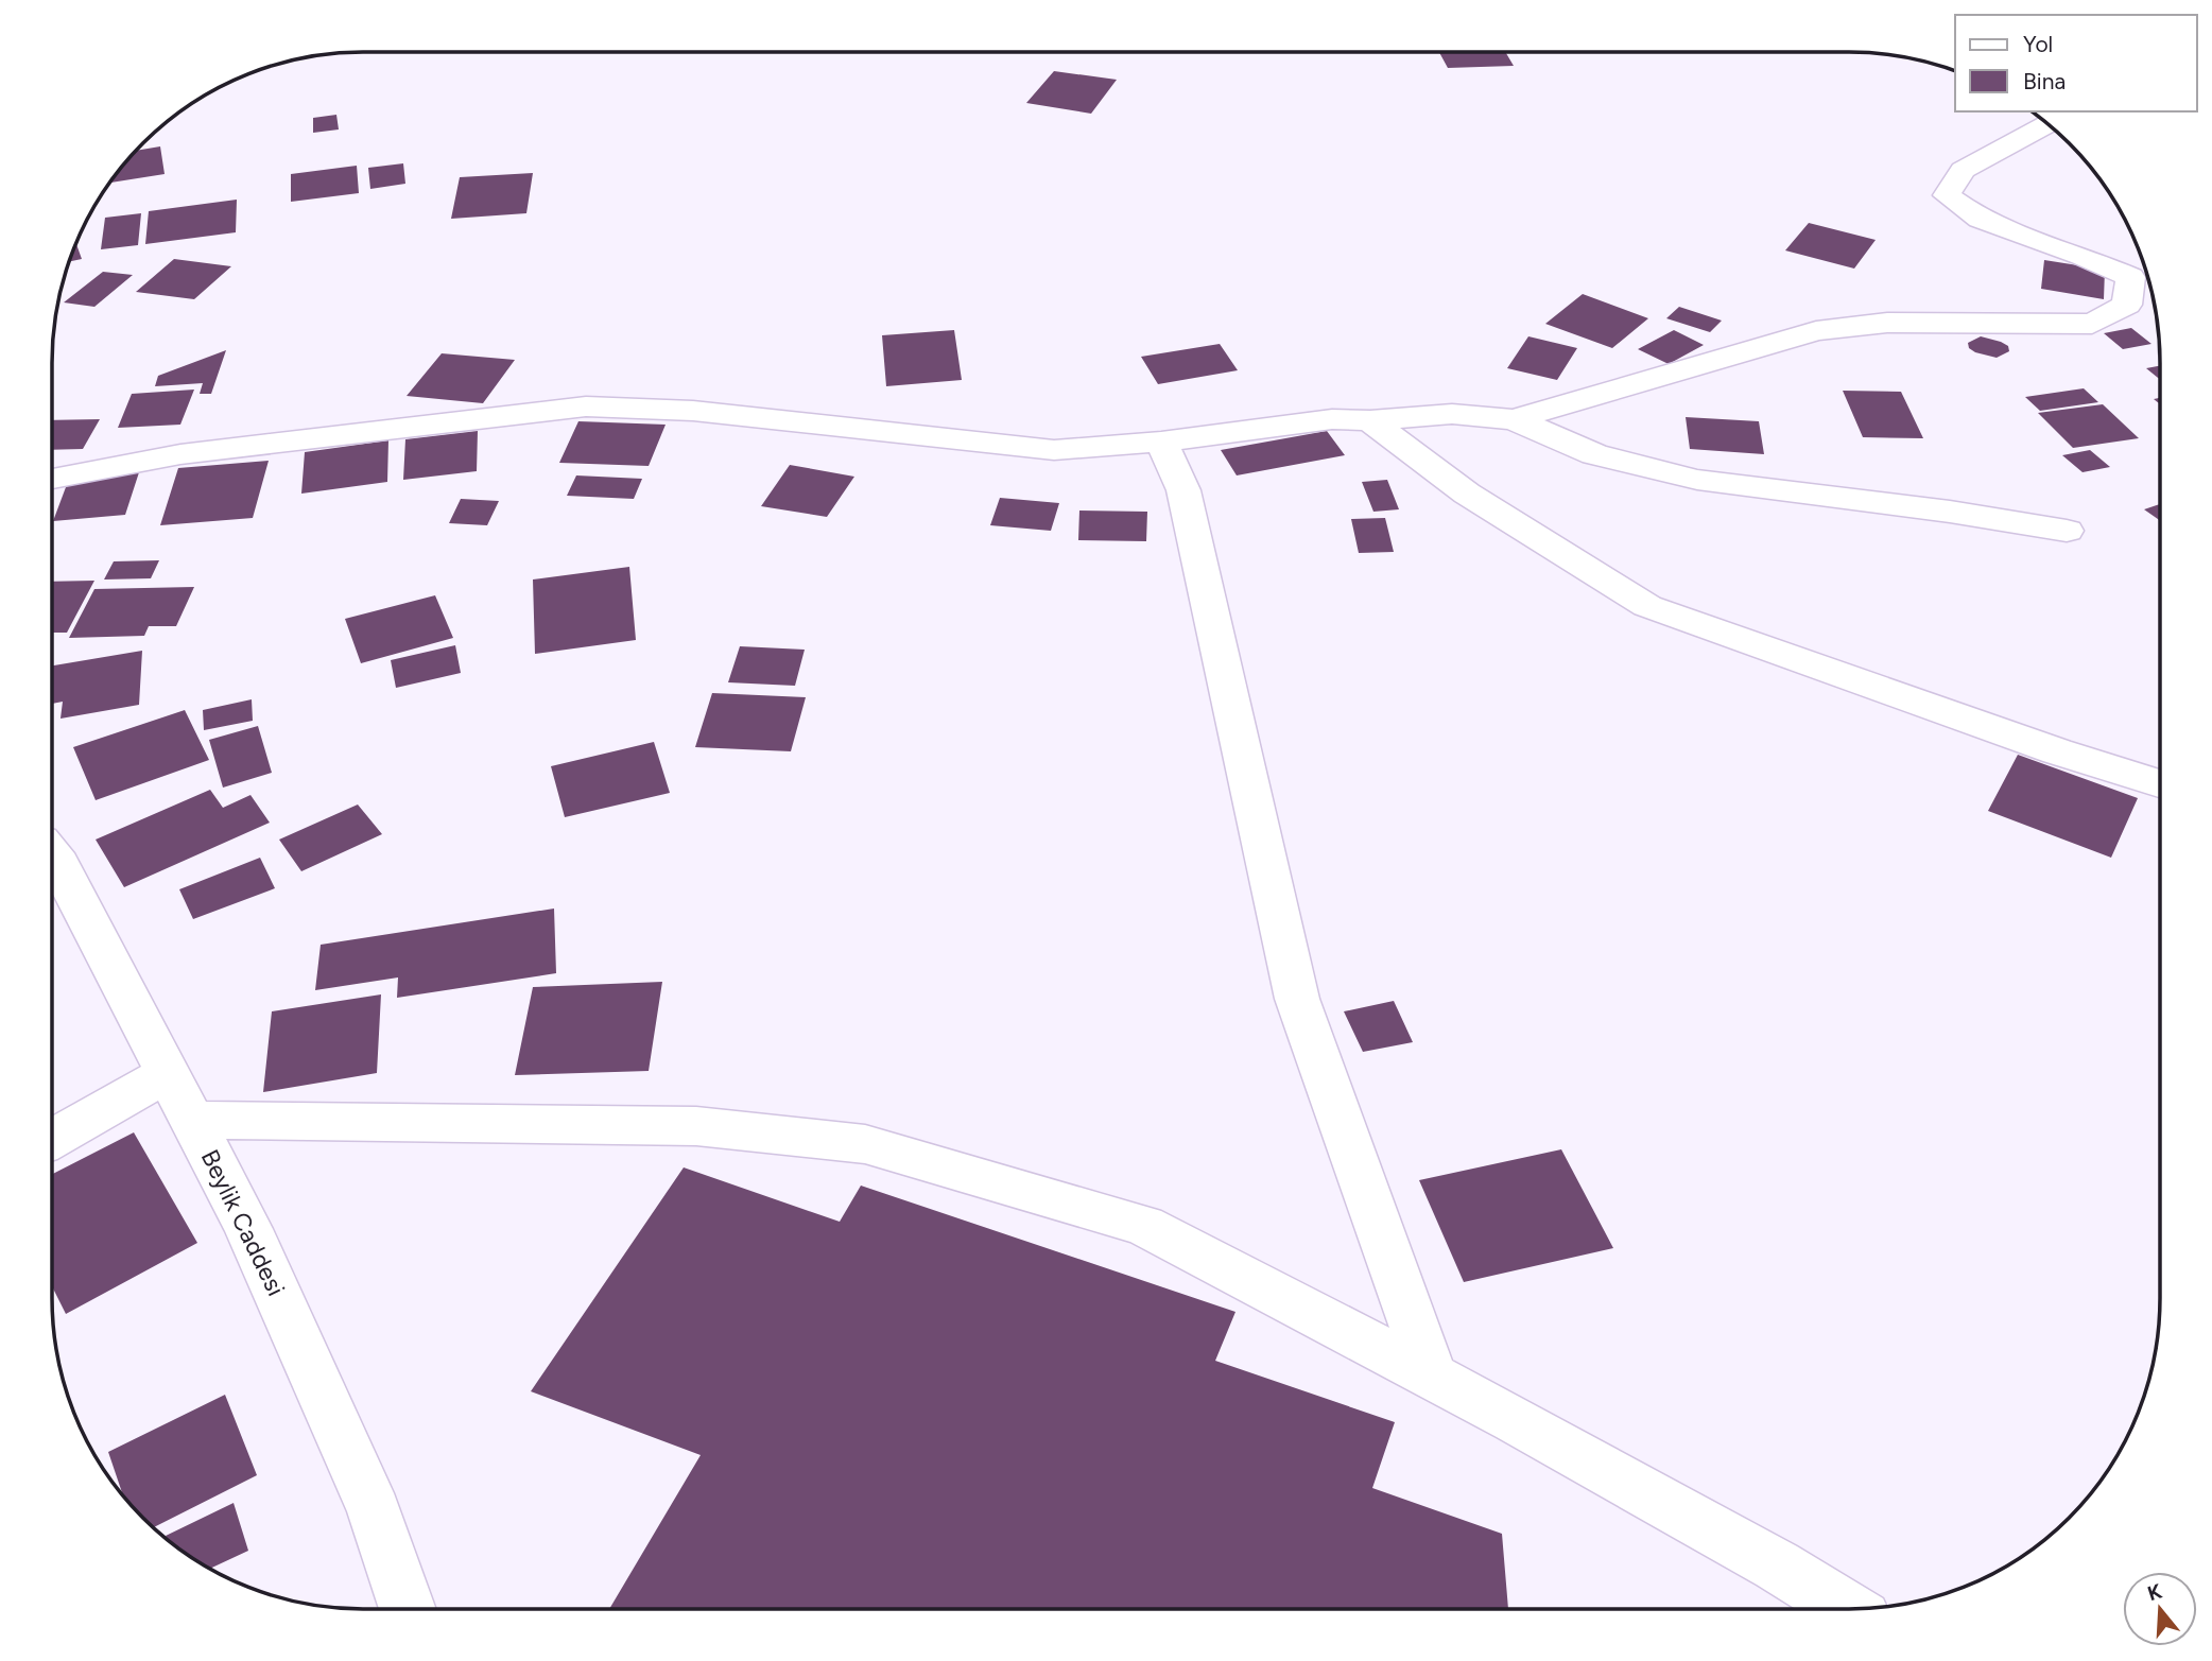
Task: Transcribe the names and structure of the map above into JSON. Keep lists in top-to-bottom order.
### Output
{
  "streets": {
    "street": ["Beylik Caddesi"]
  },
  "legend": ["Yol", "Bina"],
  "north": "top"
}
